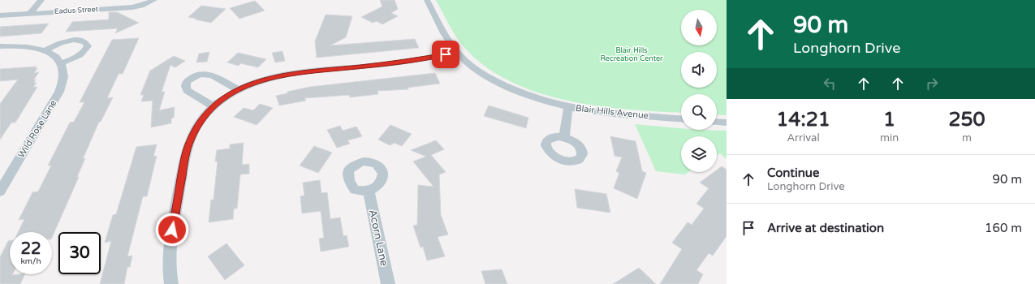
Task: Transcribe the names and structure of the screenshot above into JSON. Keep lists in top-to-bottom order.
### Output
{
  "streets": {
    "street": [
      "Eadus Street",
      "Blair Hills Avenue",
      "Wild Rose Lane",
      "Acorn Lane"
    ]
  },
  "parks": ["Blair Hills Recreation Center"],
  "north": "bottom",
  "page": {
    "turn": ["90 m", "Longhorn Drive"],
    "eta": [
      "14:21",
      "Arrival",
      "1",
      "min",
      "250",
      "m"
    ],
    "list": [
      {
        "name": "Continue",
        "note": "Longhorn Drive",
        "value": "90 m"
      },
      {
        "name": "Arrive at destination",
        "value": "160 m"
      }
    ],
    "speed": "22 km/h",
    "limit": "30"
  }
}
